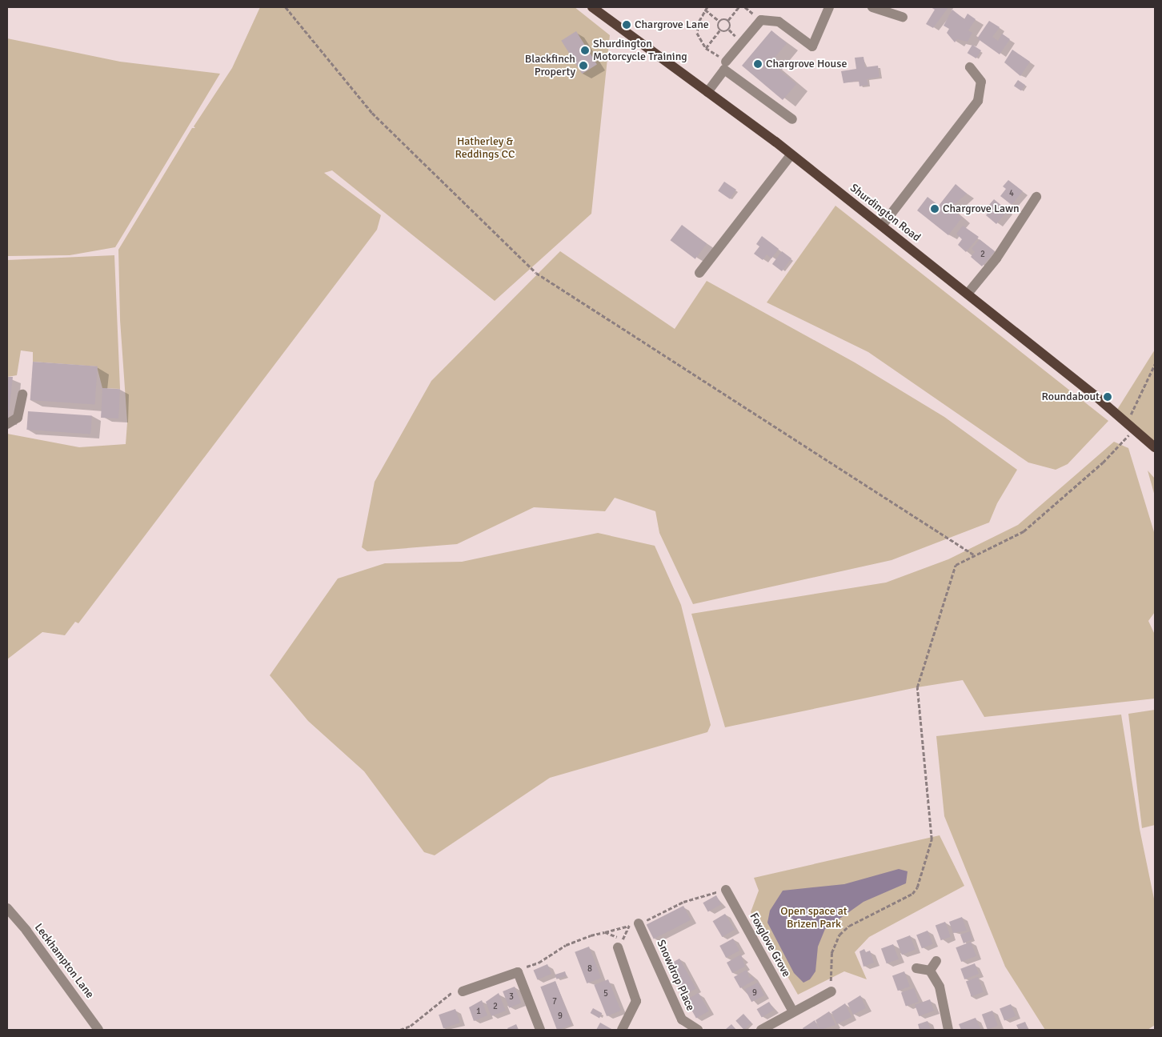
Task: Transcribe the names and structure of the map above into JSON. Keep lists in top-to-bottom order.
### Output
{
  "streets": {
    "main road": ["Shurdington Road"],
    "street": ["Foxglove Grove", "Leckhampton Lane", "Snowdrop Place"]
  },
  "parks": ["Hatherley & Reddings CC", "Open space at Brizen Park"],
  "places": [
    "Chargrove Lane",
    "Shurdington Motorcycle Training",
    "Chargrove House",
    "Blackfinch Property",
    "Chargrove Lawn",
    "Roundabout"
  ],
  "house_numbers": [
    "4",
    "2",
    "8",
    "9",
    "5",
    "3",
    "7",
    "2",
    "1",
    "9"
  ]
}
